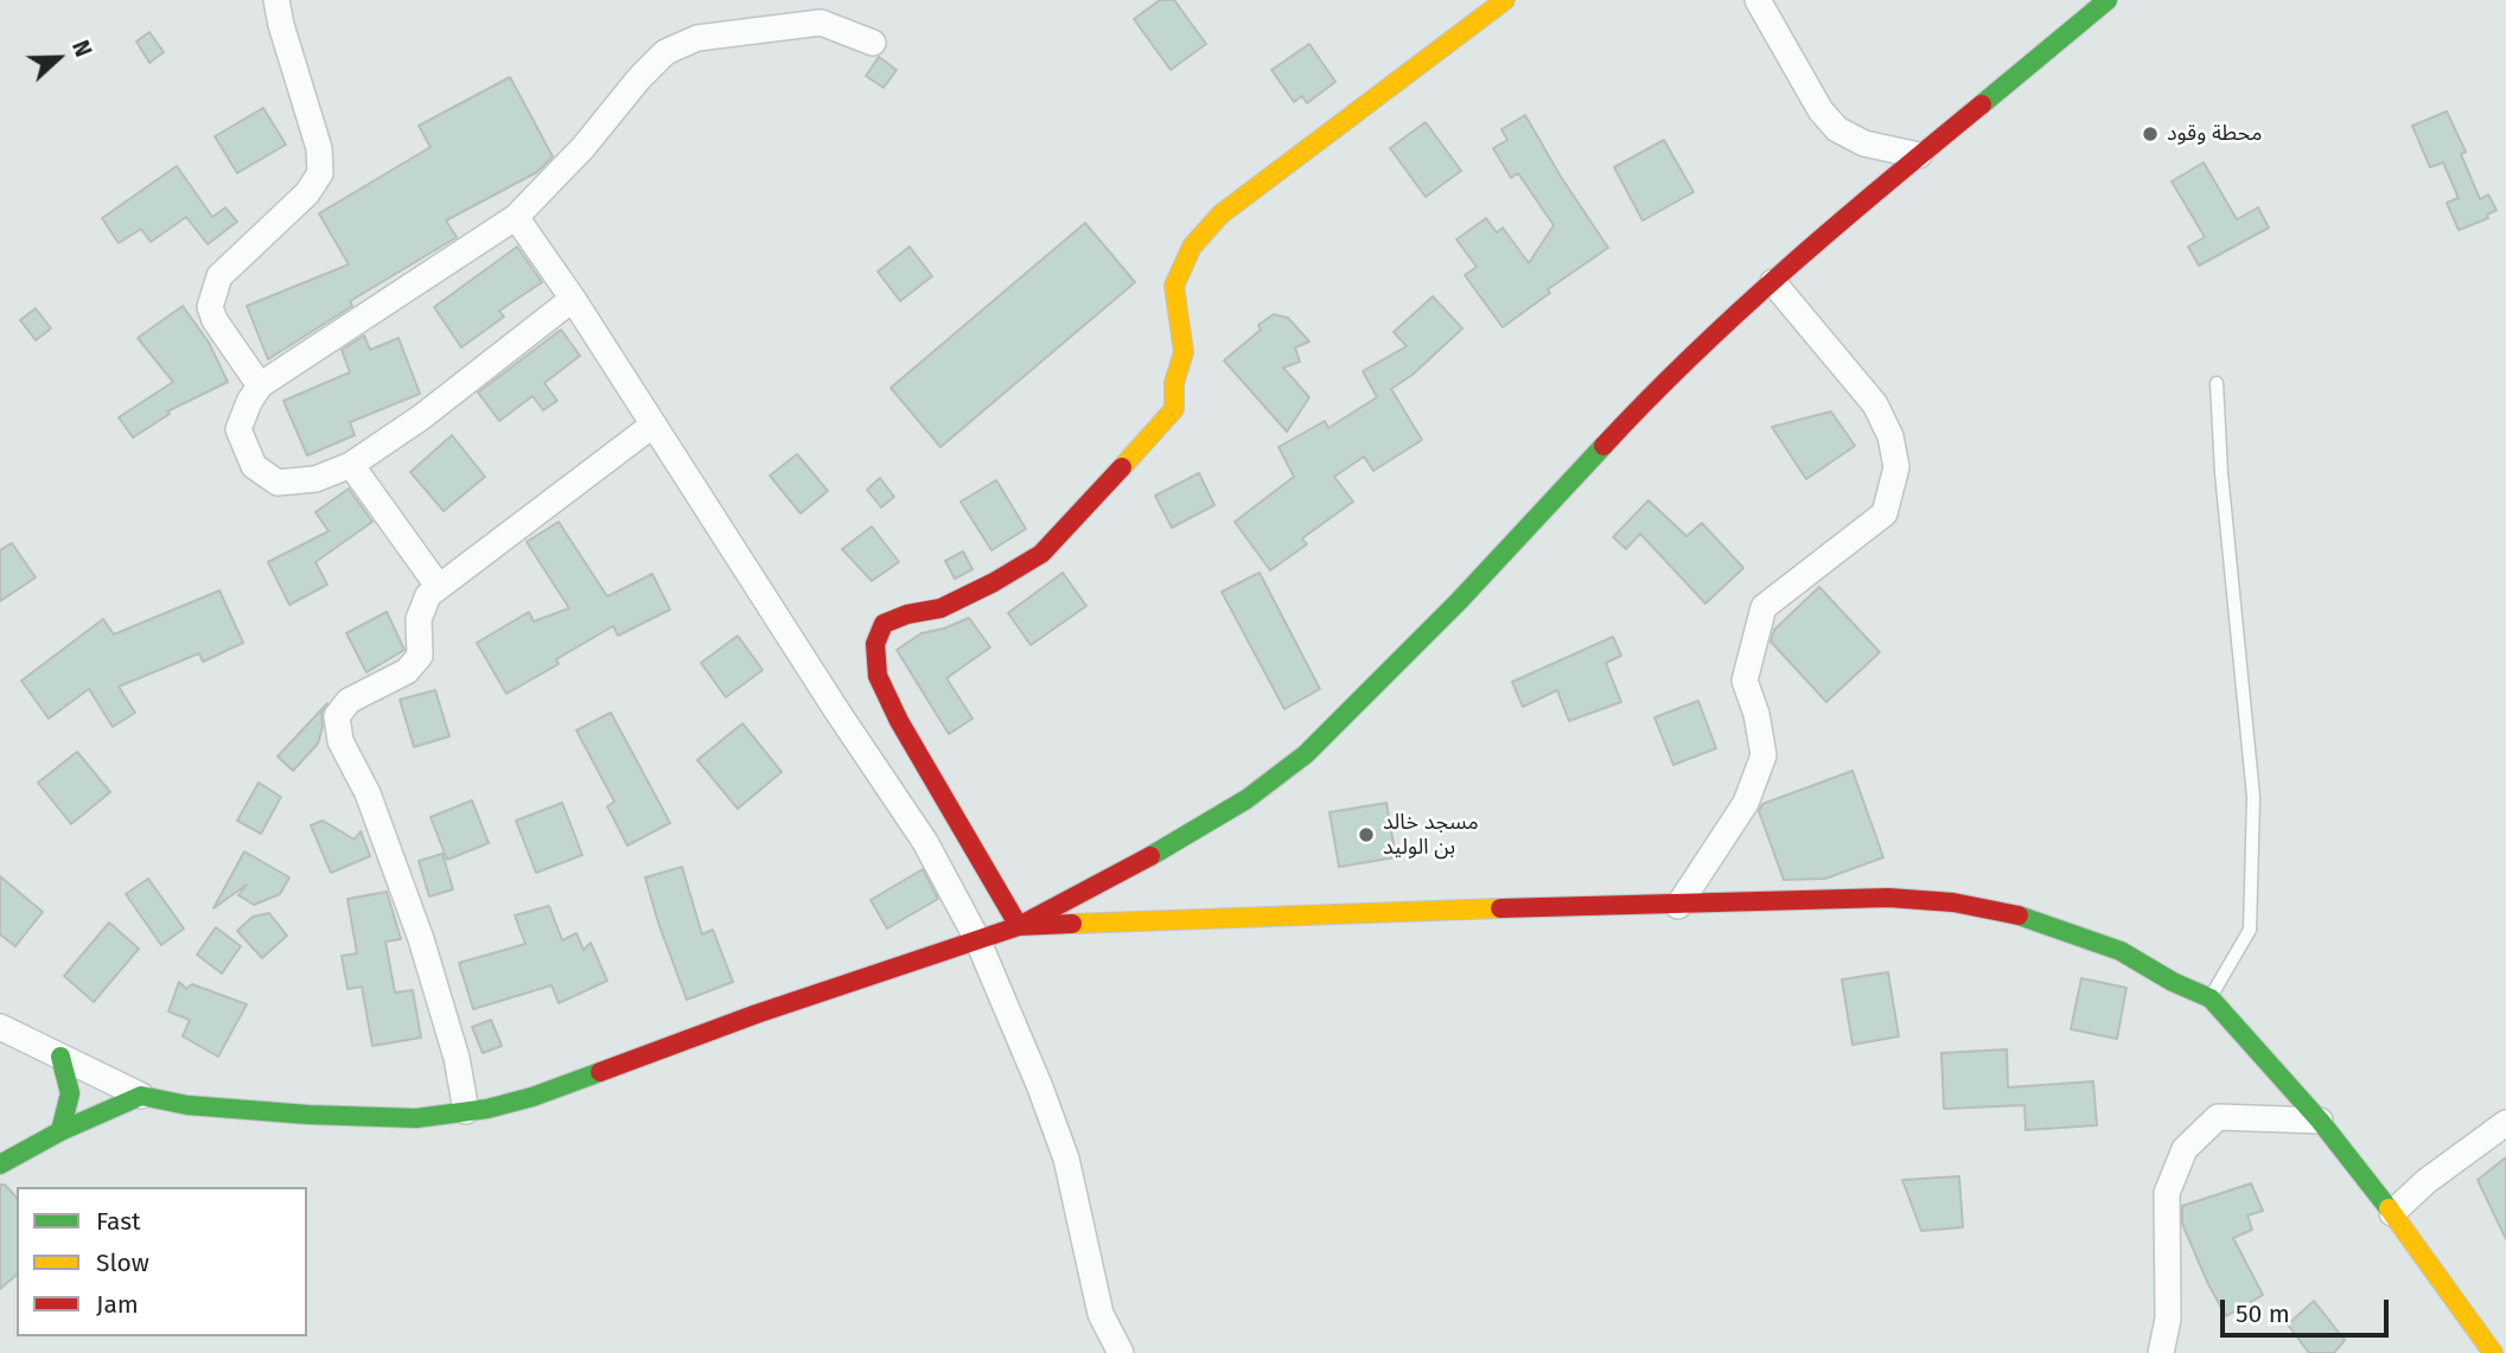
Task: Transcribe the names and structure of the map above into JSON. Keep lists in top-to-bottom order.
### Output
{
  "places": ["محطة وقود", "مسجد خالد بن الوليد"],
  "legend": ["Fast", "Slow", "Jam"],
  "scale_bar": "50 m",
  "north": "right"
}
